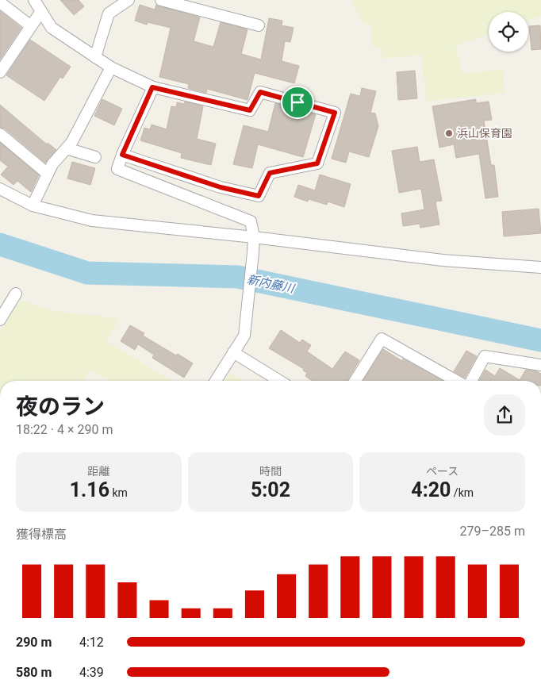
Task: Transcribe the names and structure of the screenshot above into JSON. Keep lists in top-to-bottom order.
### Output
{
  "water": ["新内藤川"],
  "places": ["浜山保育園"],
  "page": {
    "heading": ["夜のラン", "18:22 · 4 × 290 m"],
    "stats": [
      ["距離", "1.16 km"],
      ["時間", "5:02"],
      ["ペース", "4:20 /km"]
    ],
    "chart": ["獲得標高", "279–285 m"],
    "list": [
      {
        "name": "290 m",
        "note": "4:12"
      },
      {
        "name": "580 m",
        "note": "4:39"
      }
    ]
  }
}
